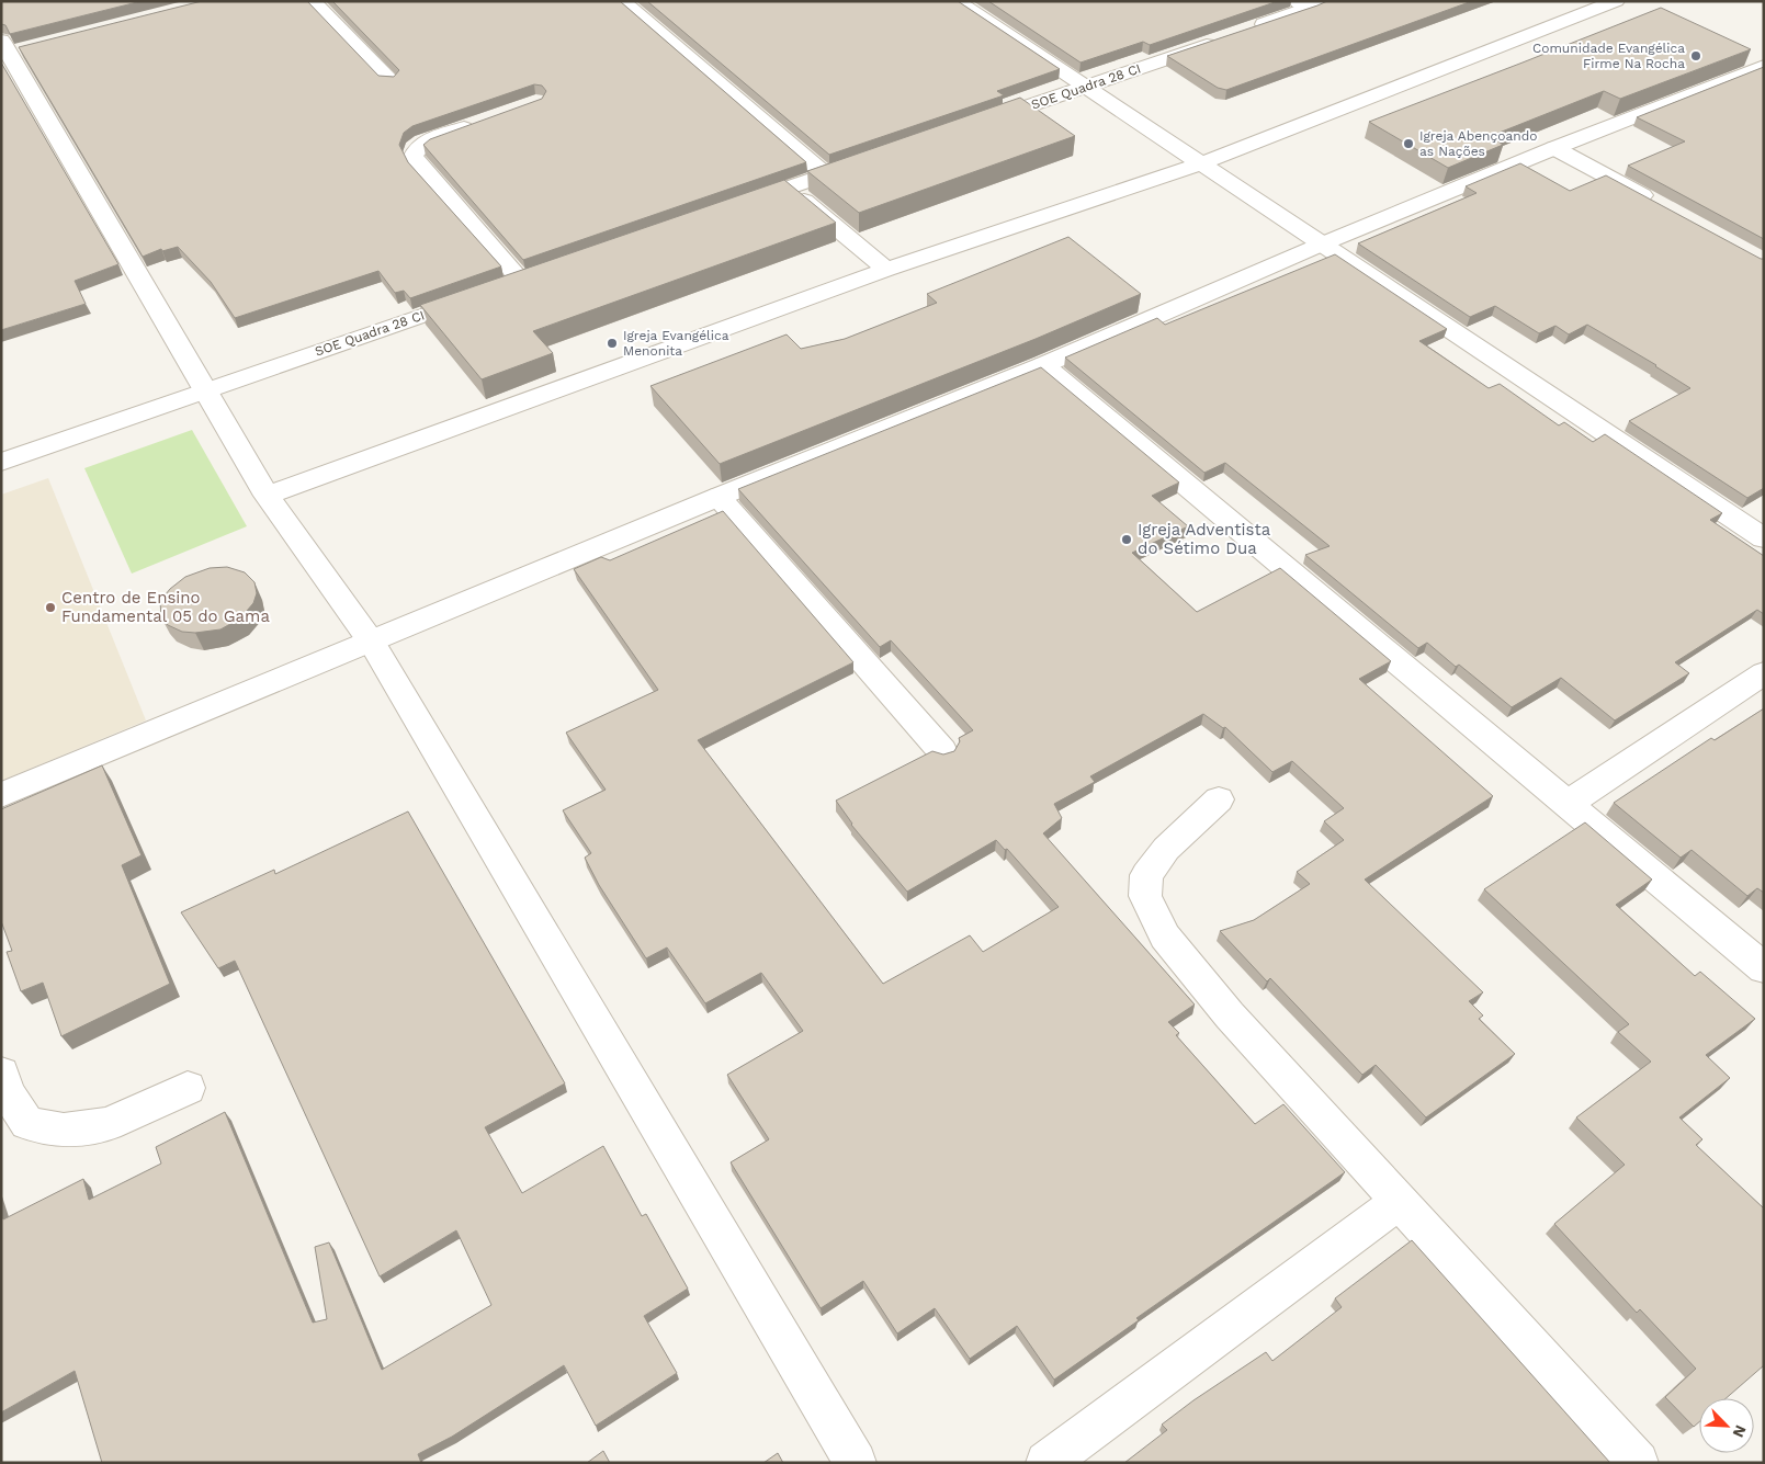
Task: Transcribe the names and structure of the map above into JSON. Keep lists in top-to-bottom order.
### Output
{
  "streets": {
    "street": ["SOE Quadra 28 CI"]
  },
  "places": [
    "Comunidade Evangélica Firme Na Rocha",
    "Igreja Abençoando as Nações",
    "Igreja Evangélica Menonita",
    "Igreja Adventista do Sétimo Dua",
    "Centro de Ensino Fundamental 05 do Gama"
  ],
  "north": "bottom right"
}
